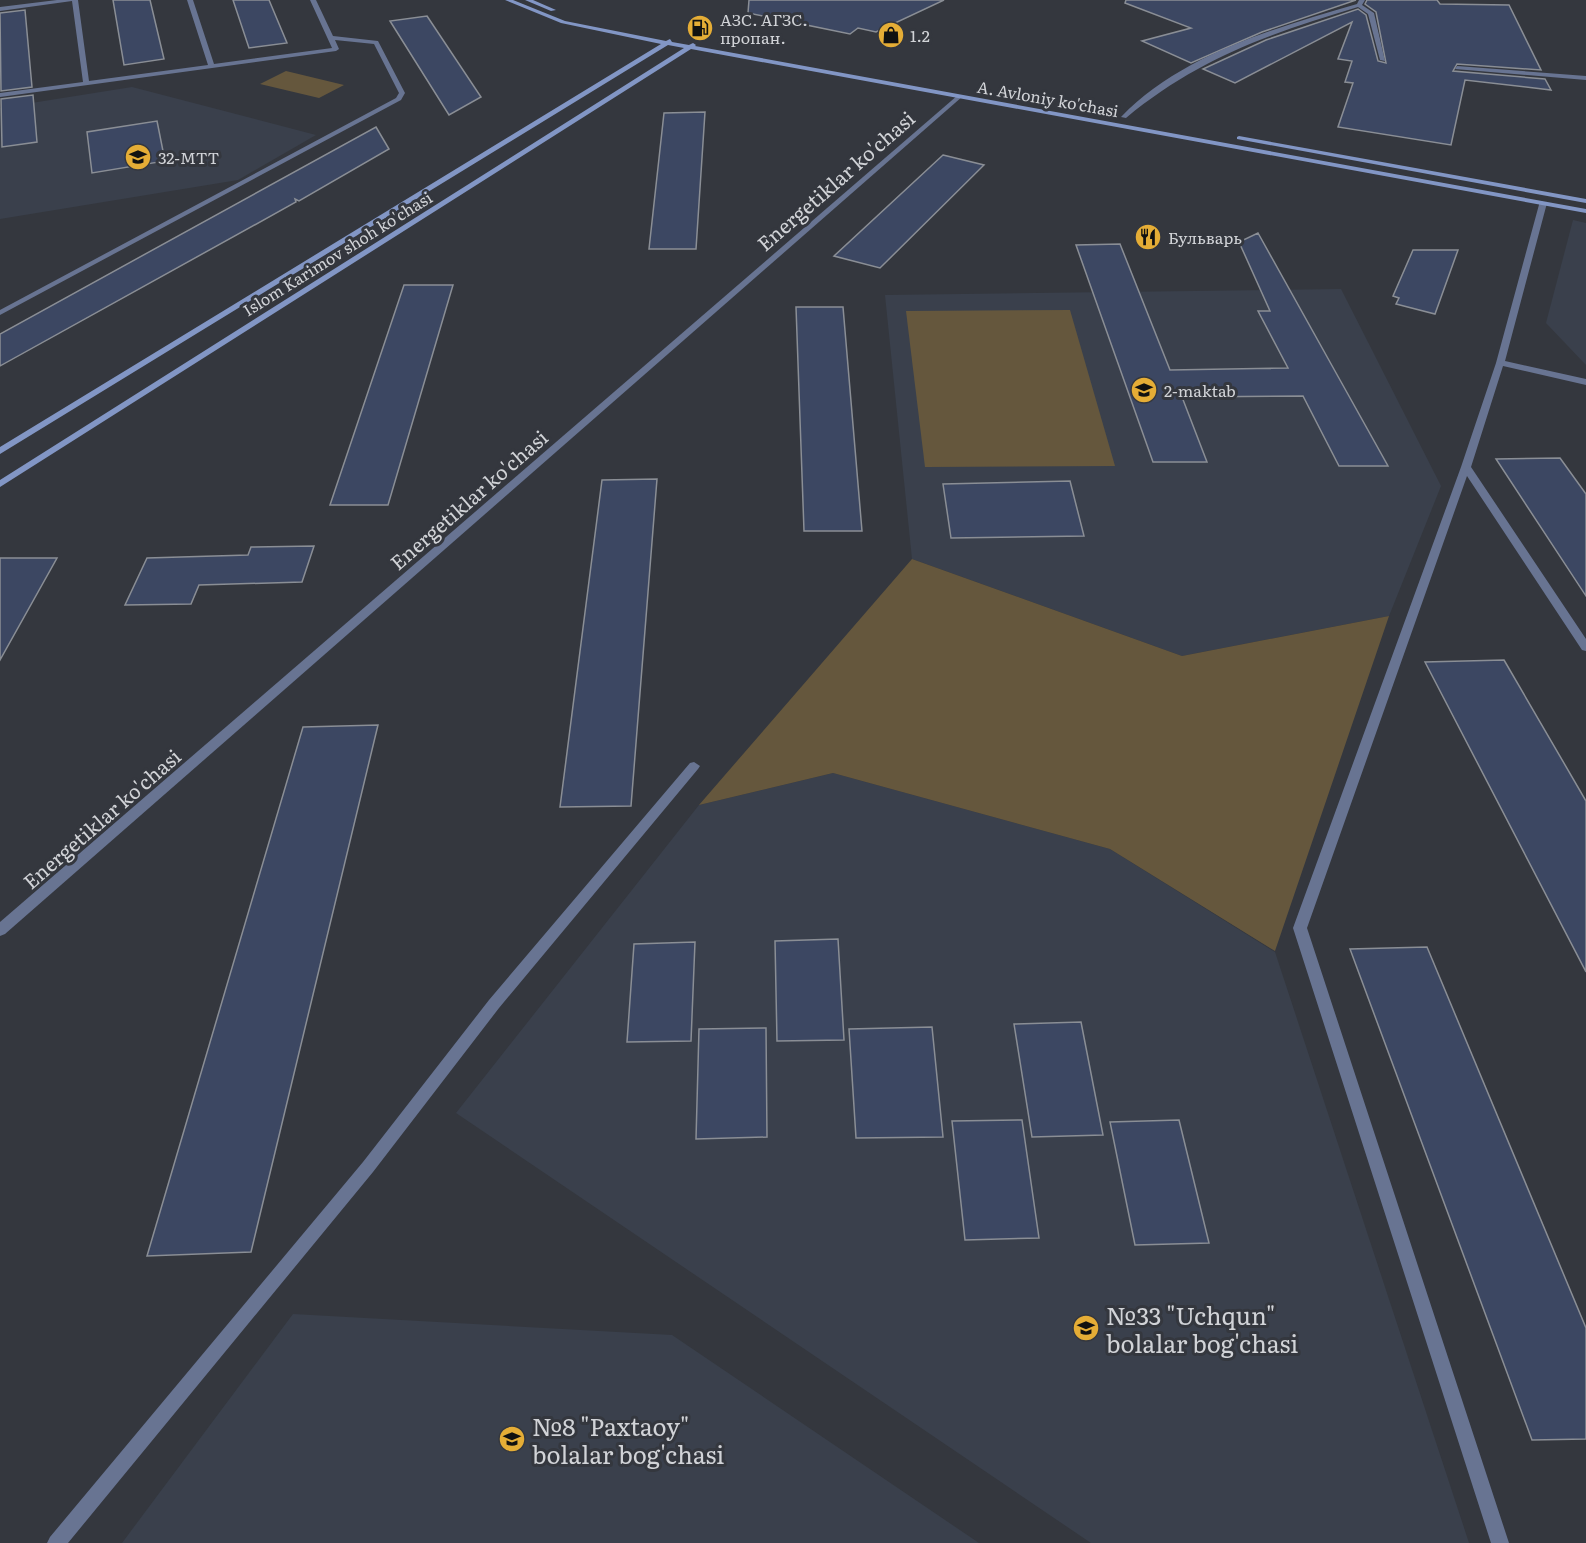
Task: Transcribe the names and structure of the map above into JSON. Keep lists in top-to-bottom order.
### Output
{
  "streets": {
    "main road": ["A. Avloniy ko'chasi", "Islom Karimov shoh ko'chasi"],
    "street": ["Energetiklar ko'chasi"]
  },
  "crossings": [
    ["A. Avloniy ko'chasi", "Energetiklar ko'chasi"],
    ["A. Avloniy ko'chasi", "Islom Karimov shoh ko'chasi"]
  ],
  "places": {
    "fuel station": ["АЗС. АГЗС. пропан."],
    "shop": ["1.2"],
    "school or university": [
      "32-MTT",
      "2-maktab",
      "№33 \"Uchqun\" bolalar bog'chasi",
      "№8 \"Paxtaoy\" bolalar bog'chasi"
    ],
    "restaurant": ["Бульварь"]
  }
}
